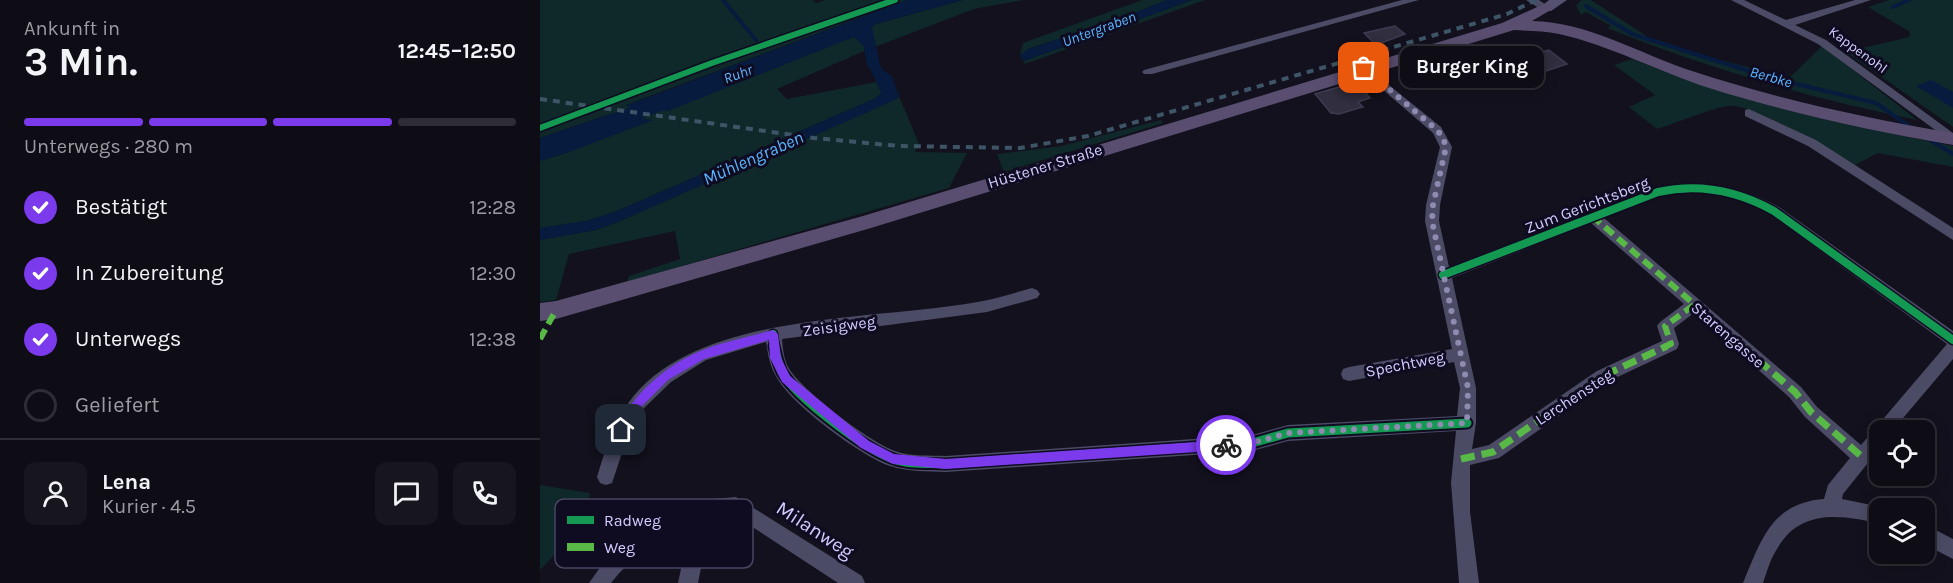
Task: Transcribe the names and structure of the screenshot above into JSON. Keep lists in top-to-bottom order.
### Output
{
  "streets": {
    "main road": ["Hüstener Straße"],
    "street": [
      "Kappenohl",
      "Zum Gerichtsberg",
      "Zeisigweg",
      "Starengasse",
      "Spechtweg",
      "Lerchensteg",
      "Milanweg"
    ]
  },
  "crossings": [
    ["Zum Gerichtsberg", "Starengasse"],
    ["Starengasse", "Lerchensteg"]
  ],
  "water": [
    "Untergraben",
    "Ruhr",
    "Berbke",
    "Mühlengraben"
  ],
  "places": ["Burger King"],
  "legend": ["Radweg", "Weg"],
  "page": {
    "heading": ["3 Min.", "Ankunft in", "12:45–12:50"],
    "panel": ["Lena", "Kurier · 4.5"],
    "bubble": "Burger King",
    "bar": "Unterwegs · 280 m",
    "list": [
      ["Bestätigt", "12:28"],
      ["In Zubereitung", "12:30"],
      ["Unterwegs", "12:38"],
      "Geliefert"
    ]
  }
}
